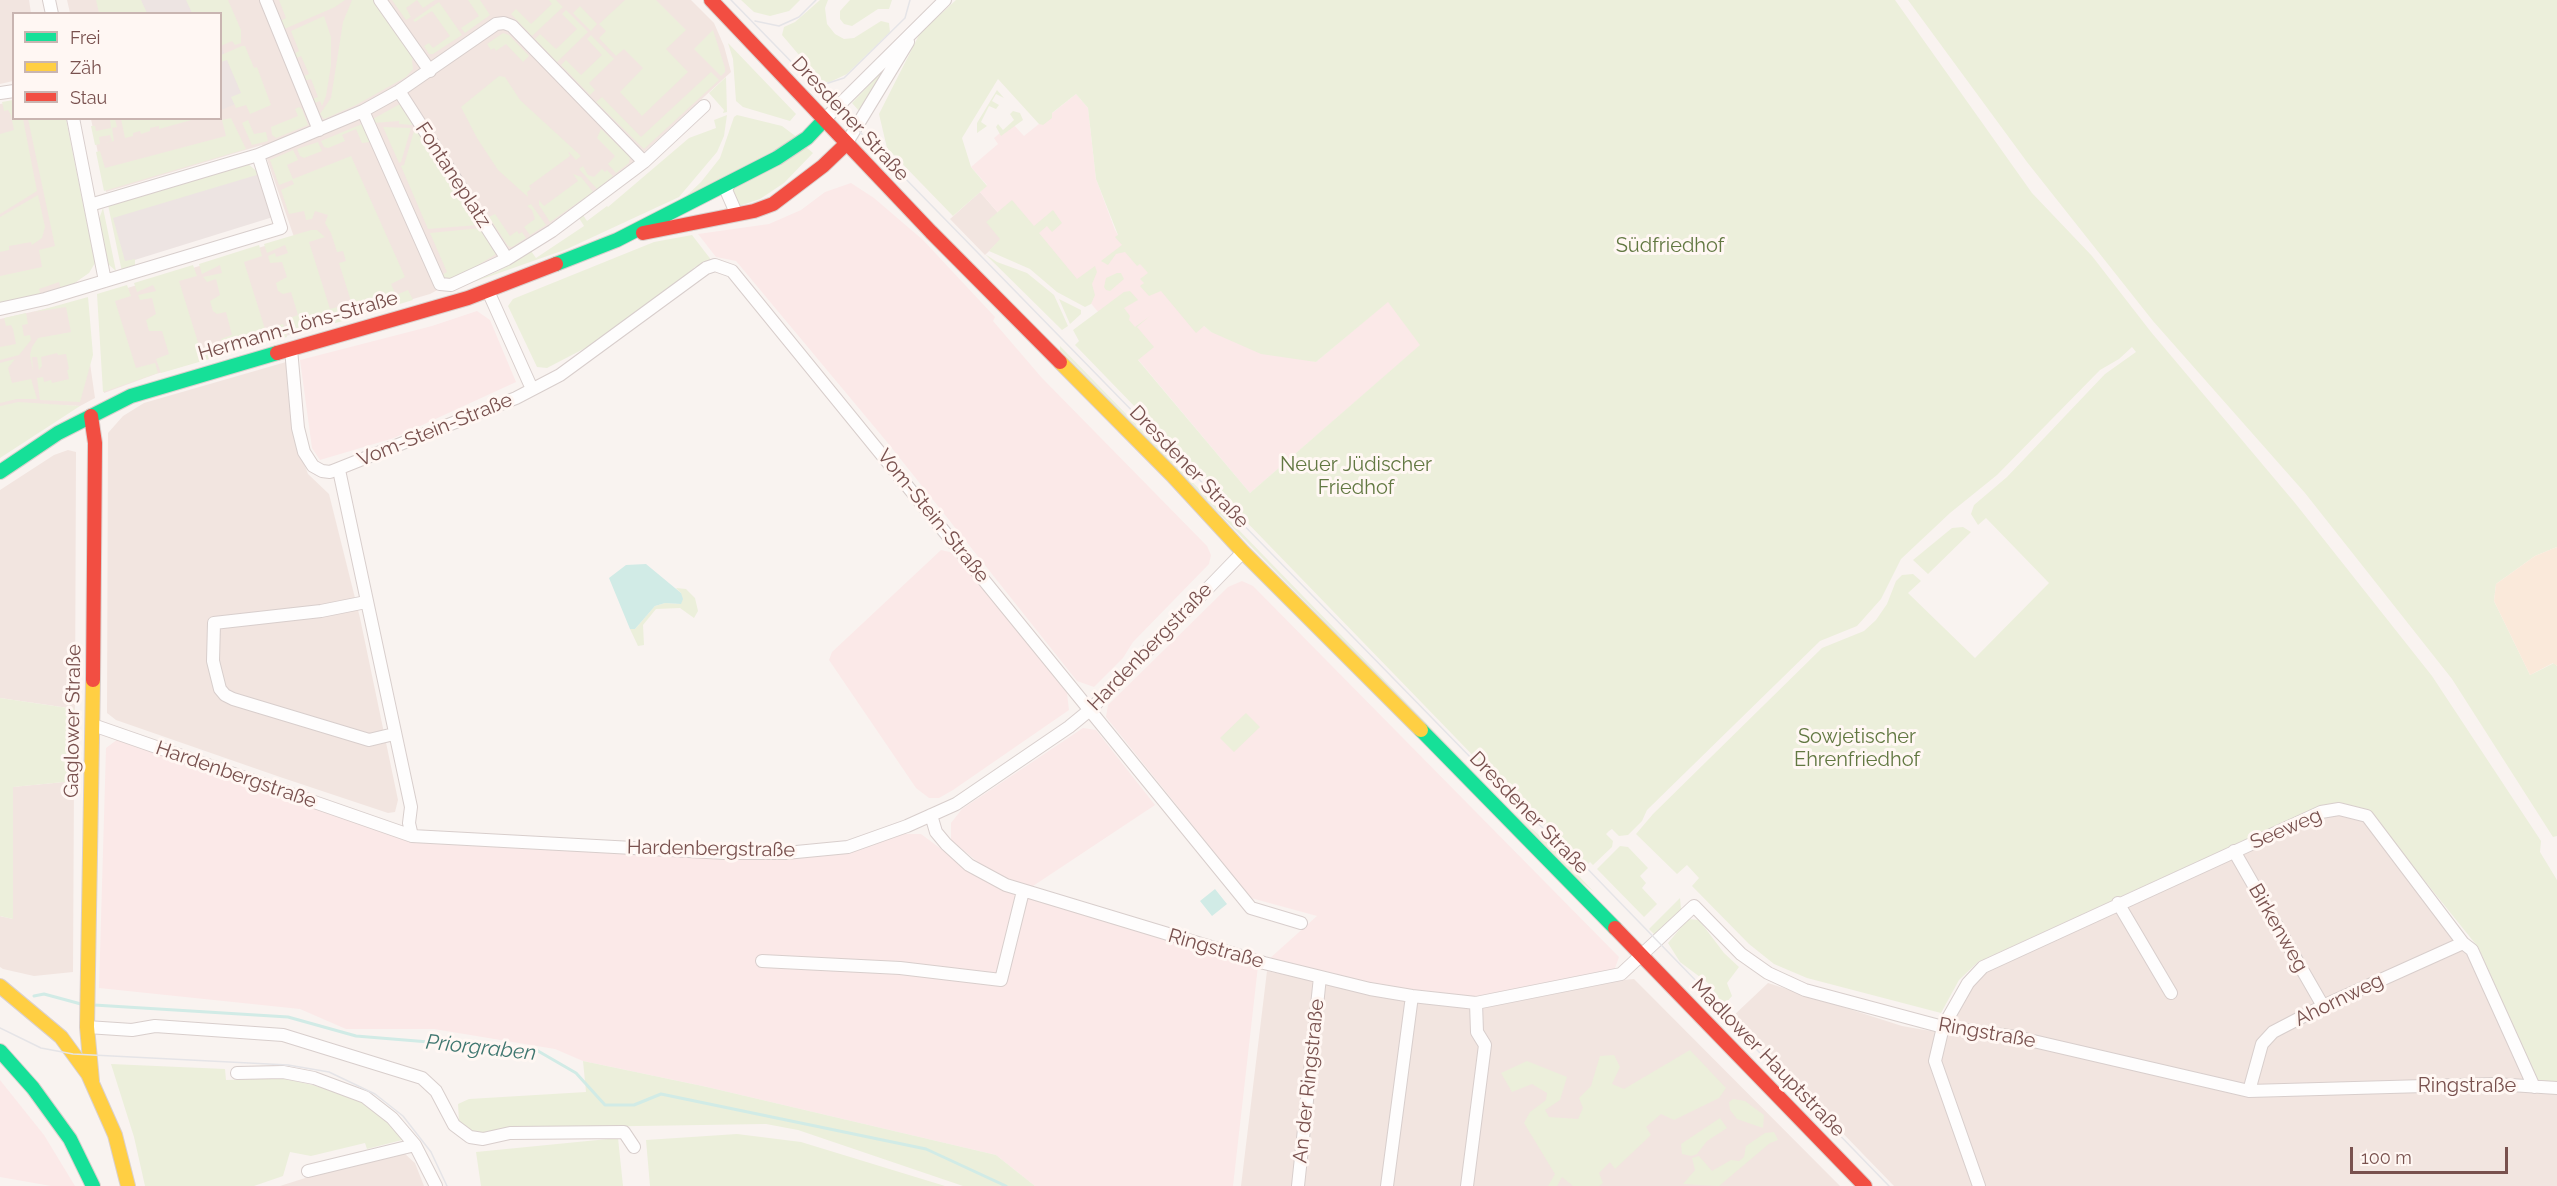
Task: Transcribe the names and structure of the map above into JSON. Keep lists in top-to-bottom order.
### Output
{
  "streets": {
    "main road": [
      "Dresdener Straße",
      "Hermann-Löns-Straße",
      "Gaglower Straße",
      "Madlower Hauptstraße"
    ],
    "street": [
      "Fontaneplatz",
      "Vom-Stein-Straße",
      "Hardenbergstraße",
      "Seeweg",
      "Birkenweg",
      "Ringstraße",
      "Ahornweg",
      "An der Ringstraße"
    ]
  },
  "crossings": [
    ["Dresdener Straße", "Hermann-Löns-Straße"],
    ["Dresdener Straße", "Hardenbergstraße"],
    ["Dresdener Straße", "Ringstraße"],
    ["Dresdener Straße", "Madlower Hauptstraße"],
    ["Hermann-Löns-Straße", "Vom-Stein-Straße"],
    ["Hermann-Löns-Straße", "Gaglower Straße"],
    ["Vom-Stein-Straße", "Hardenbergstraße"],
    ["Hardenbergstraße", "Gaglower Straße"],
    ["Hardenbergstraße", "Ringstraße"],
    ["Seeweg", "Birkenweg"],
    ["Seeweg", "Ringstraße"],
    ["Seeweg", "Ahornweg"],
    ["Birkenweg", "Ahornweg"],
    ["Ringstraße", "Ahornweg"],
    ["Ringstraße", "Madlower Hauptstraße"],
    ["Ringstraße", "An der Ringstraße"]
  ],
  "water": ["Priorgraben"],
  "parks": ["Südfriedhof", "Neuer Jüdischer Friedhof", "Sowjetischer Ehrenfriedhof"],
  "legend": ["Frei", "Zäh", "Stau"],
  "scale_bar": "100 m"
}
